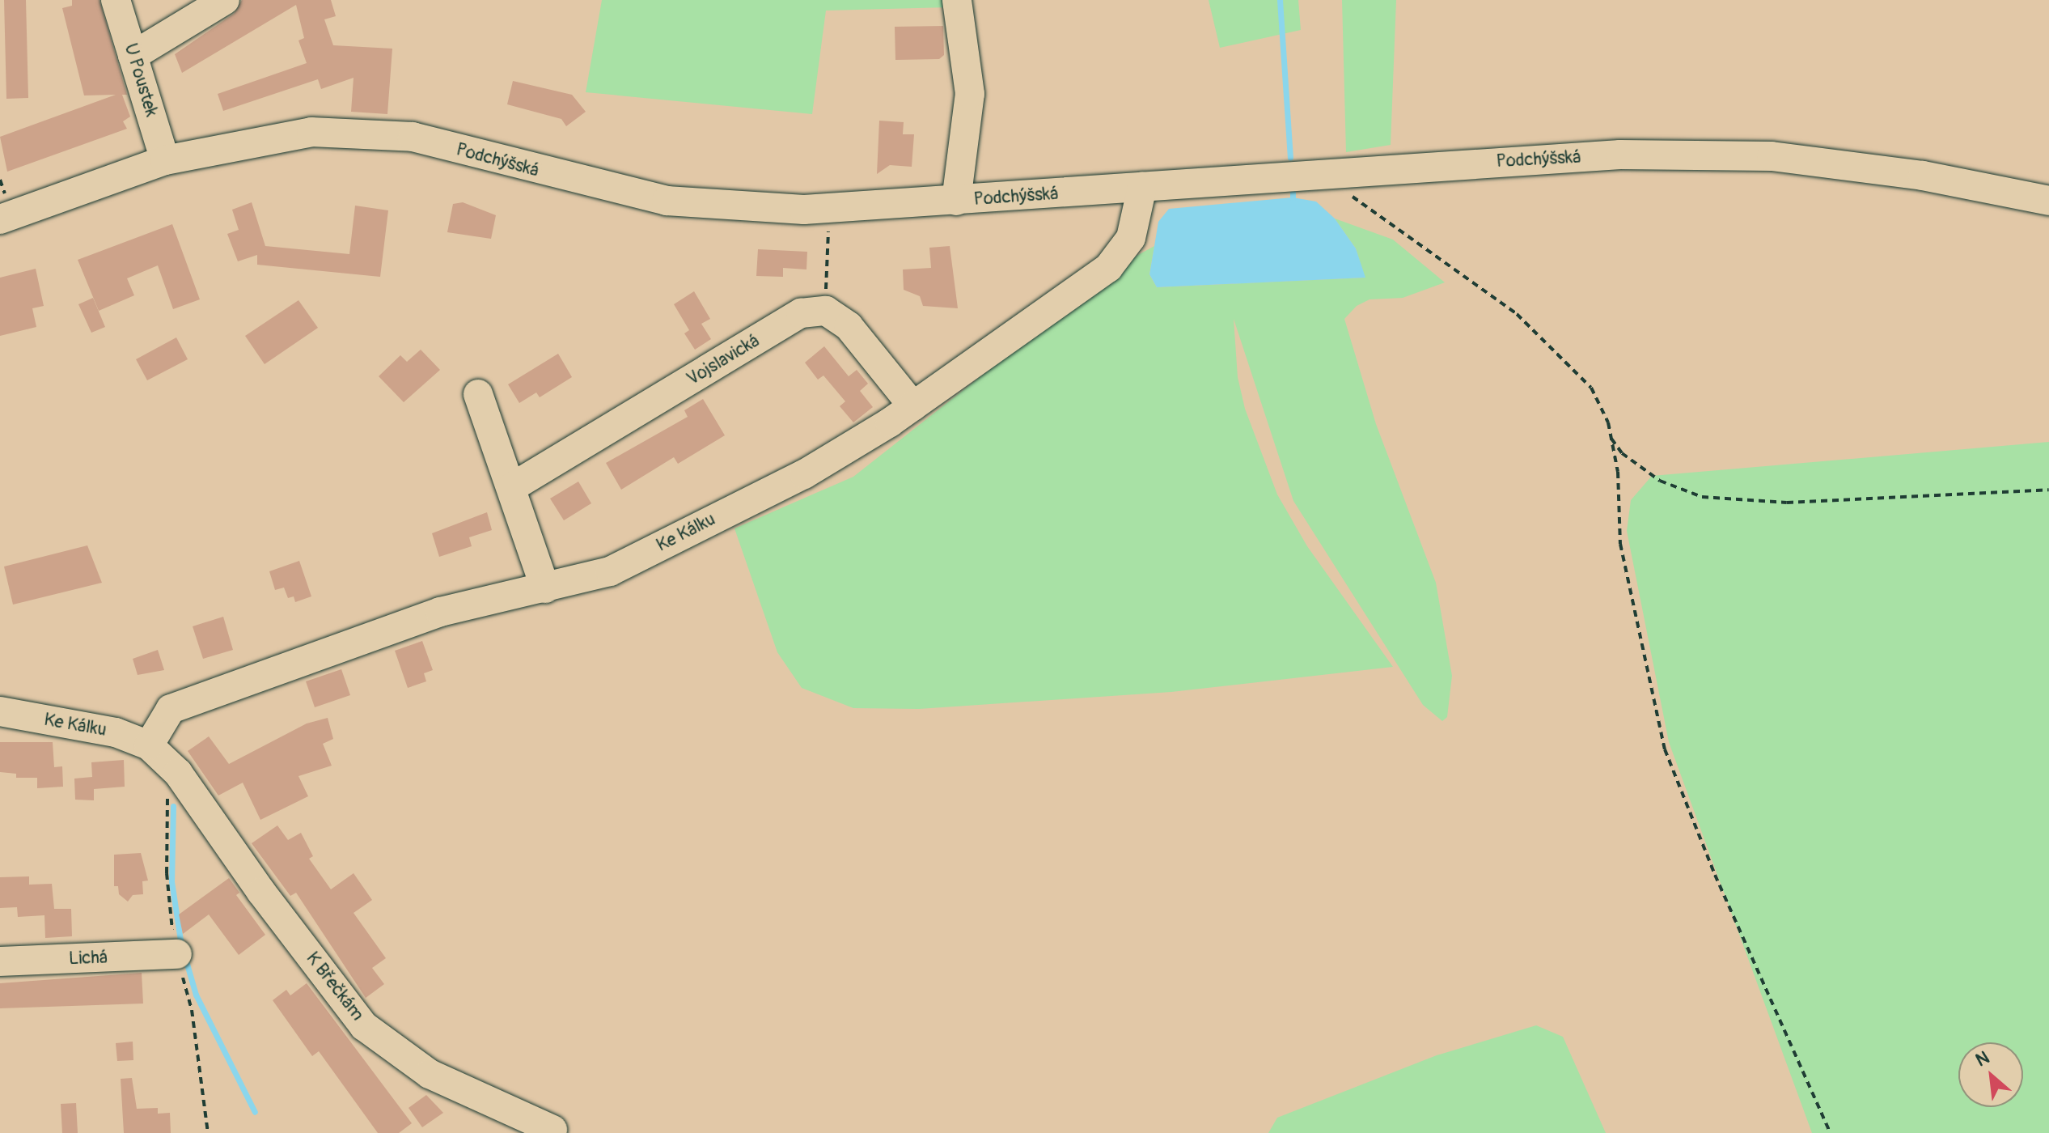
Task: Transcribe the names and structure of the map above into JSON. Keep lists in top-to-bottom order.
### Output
{
  "streets": {
    "street": [
      "U Poustek",
      "Podchýšská",
      "Vojslavická",
      "Ke Kálku",
      "Lichá",
      "K Břečkám"
    ]
  },
  "crossings": [
    ["U Poustek", "Podchýšská"],
    ["Podchýšská", "Ke Kálku"],
    ["Ke Kálku", "K Břečkám"]
  ],
  "north": "top left"
}
